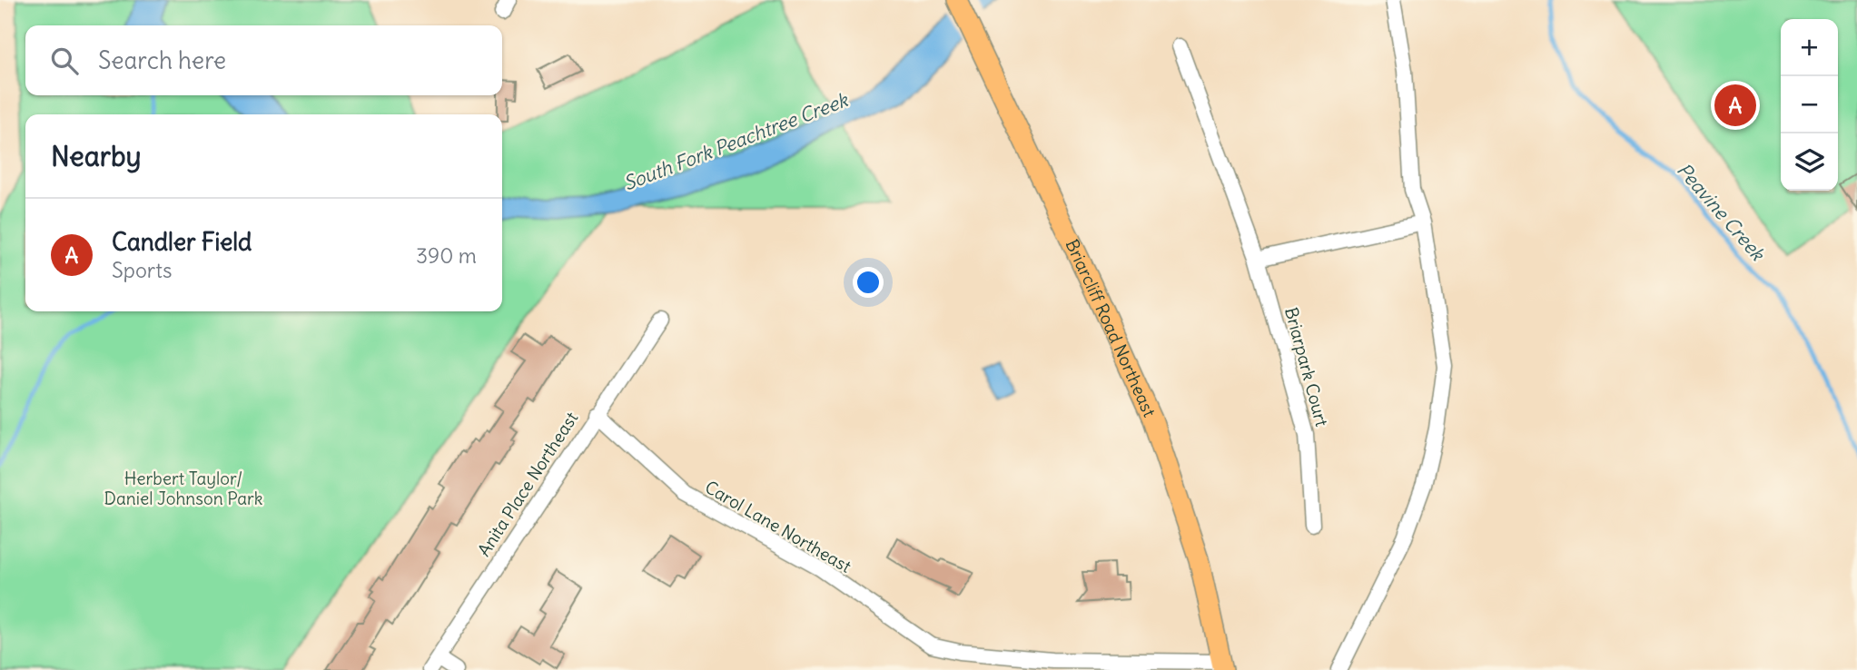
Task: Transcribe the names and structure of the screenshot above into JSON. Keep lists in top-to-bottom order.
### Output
{
  "streets": {
    "main road": ["Briarcliff Road Northeast"],
    "street": ["Briarpark Court", "Anita Place Northeast", "Carol Lane Northeast"]
  },
  "crossings": [
    ["Briarcliff Road Northeast", "Carol Lane Northeast"],
    ["Anita Place Northeast", "Carol Lane Northeast"]
  ],
  "water": ["South Fork Peachtree Creek", "Peavine Creek"],
  "parks": ["Herbert Taylor/ Daniel Johnson Park"],
  "page": {
    "map_buttons": ["+", "−"],
    "search": "Search here",
    "pins": "A",
    "heading": "Nearby",
    "list": [
      {
        "mark": "A",
        "name": "Candler Field",
        "note": "Sports",
        "value": "390 m"
      }
    ]
  }
}
